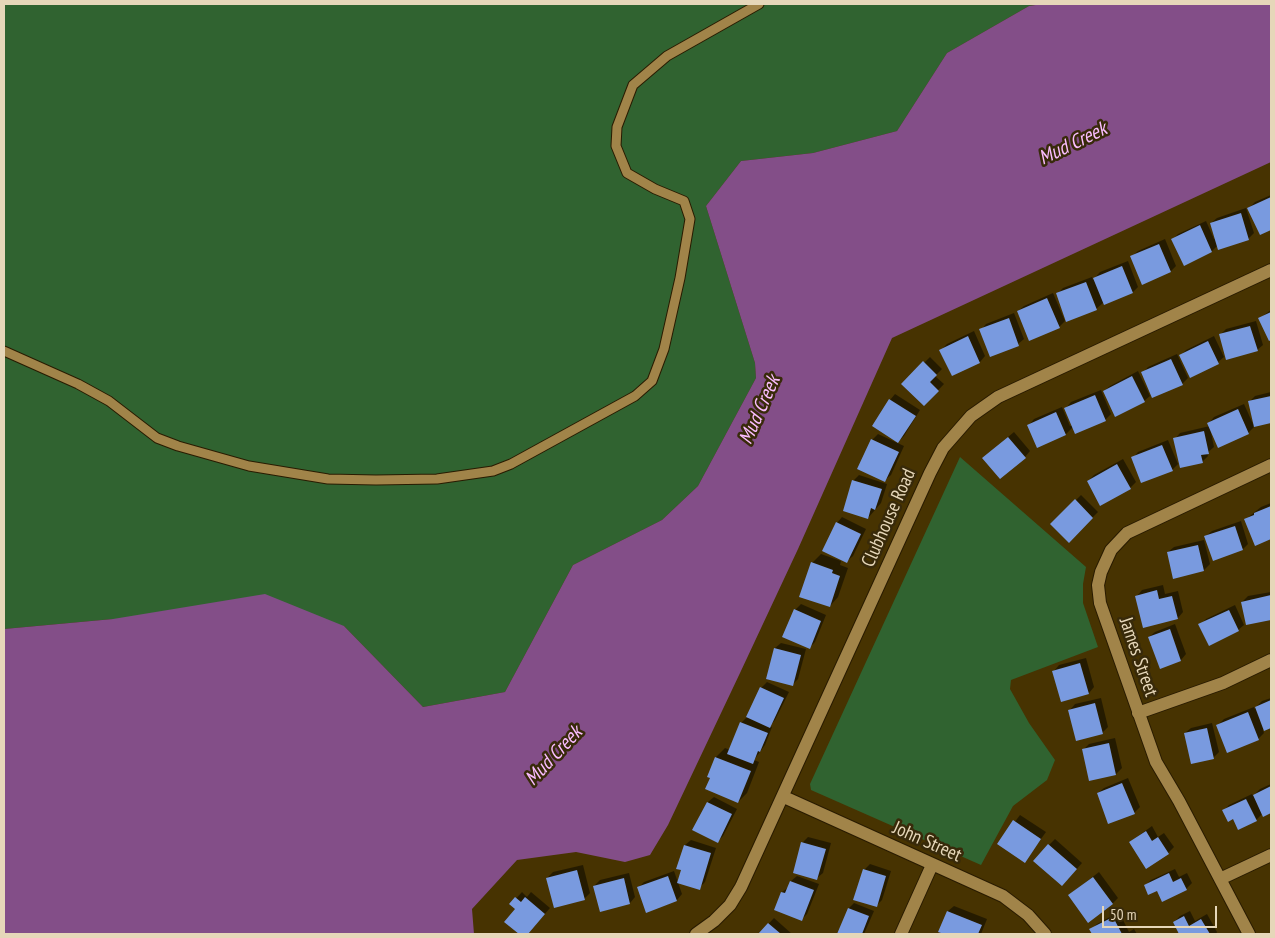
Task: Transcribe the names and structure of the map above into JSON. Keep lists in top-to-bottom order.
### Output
{
  "streets": {
    "street": ["Clubhouse Road", "James Street", "John Street"]
  },
  "crossings": [
    ["Clubhouse Road", "John Street"]
  ],
  "water": ["Mud Creek"],
  "scale_bar": "50 m"
}
